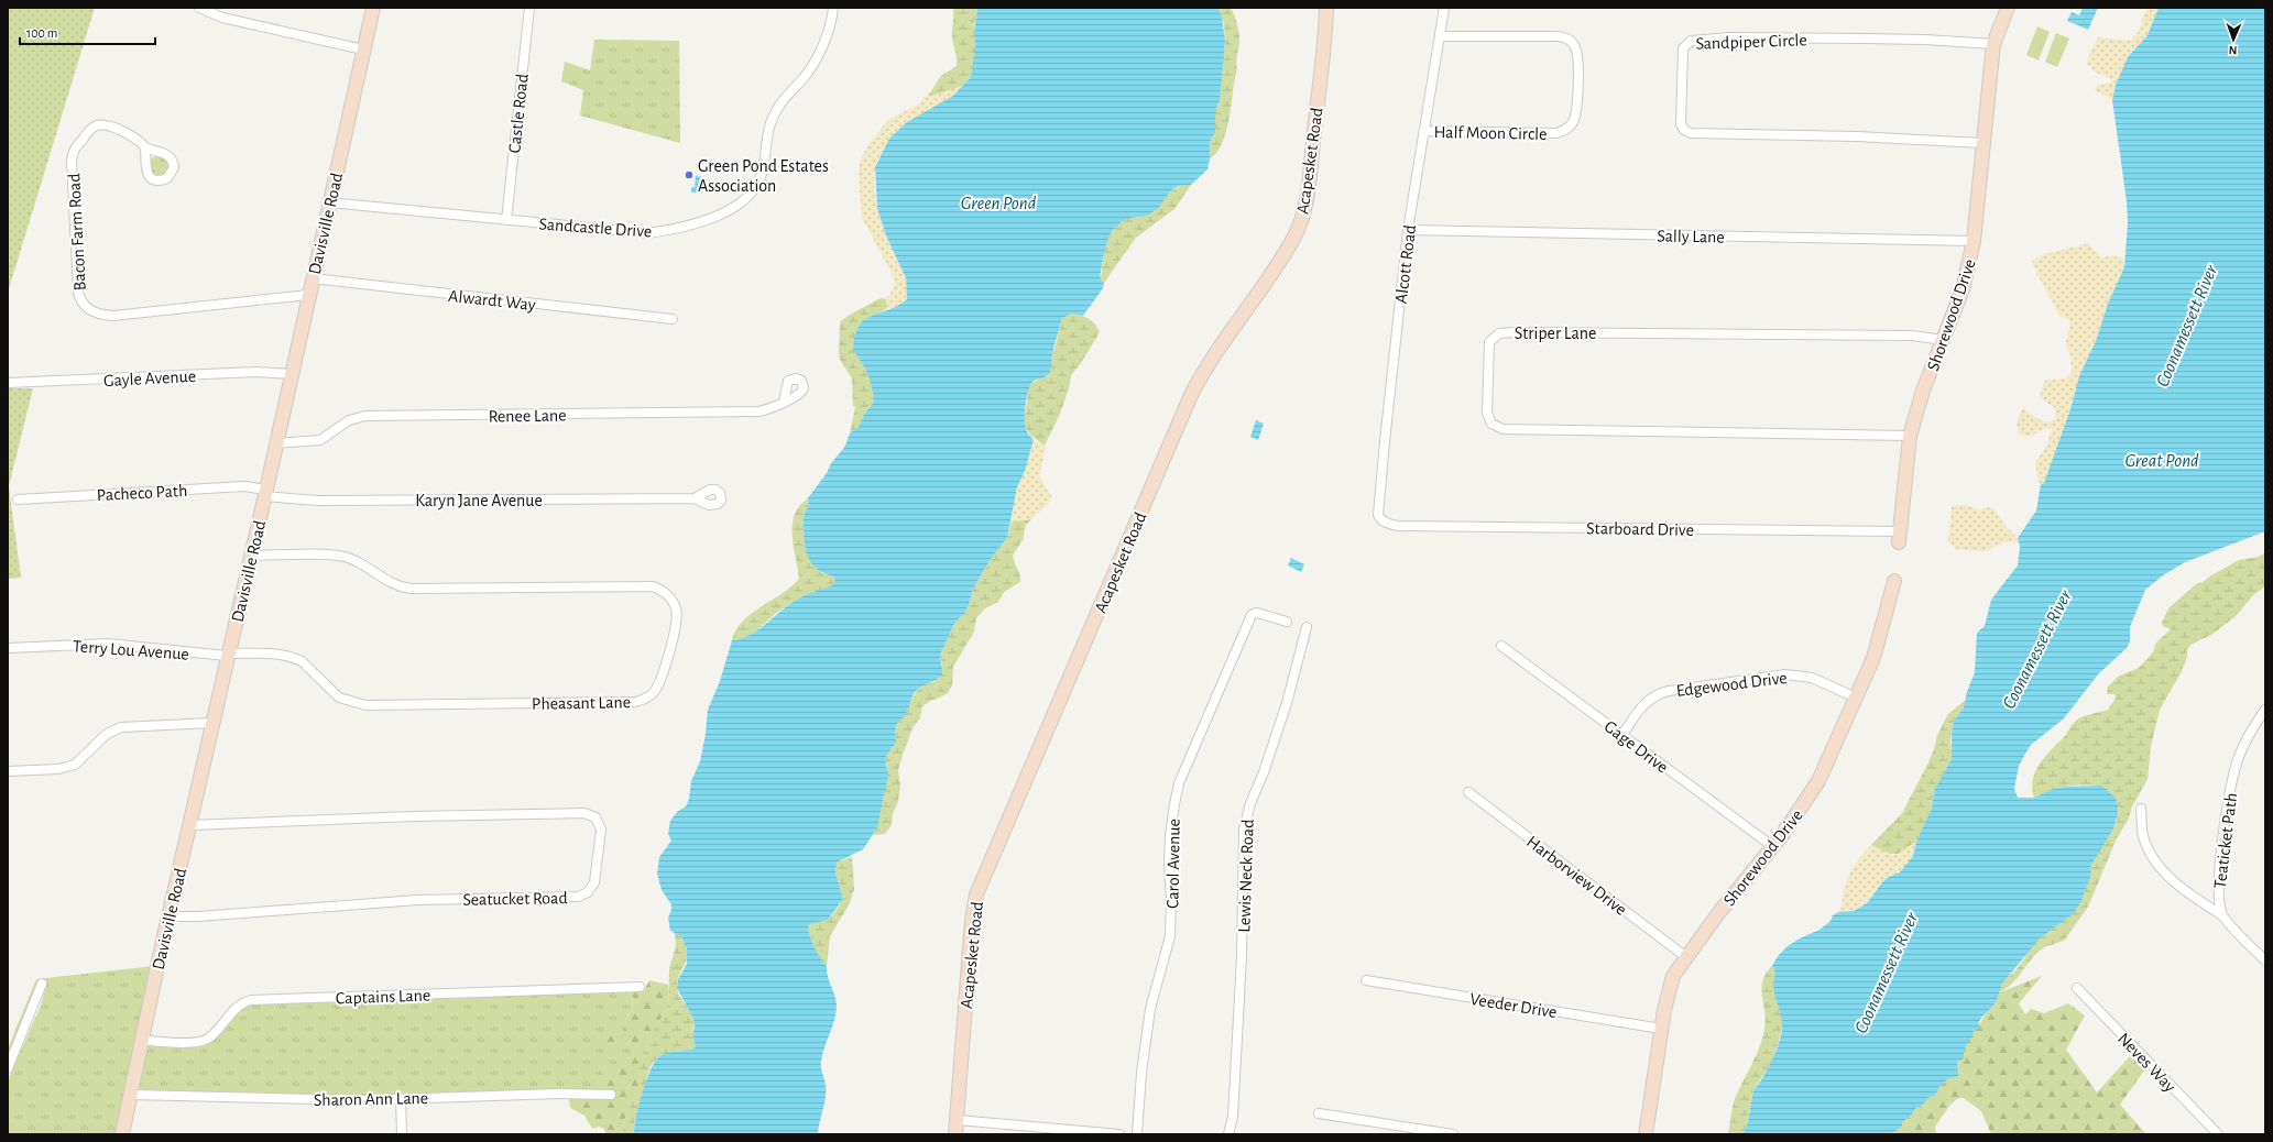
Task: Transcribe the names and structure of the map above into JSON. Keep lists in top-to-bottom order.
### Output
{
  "streets": {
    "main road": ["Acapesket Road", "Davisville Road", "Shorewood Drive"],
    "street": [
      "Sandpiper Circle",
      "Castle Road",
      "Half Moon Circle",
      "Sandcastle Drive",
      "Bacon Farm Road",
      "Sally Lane",
      "Alcott Road",
      "Alwardt Way",
      "Striper Lane",
      "Gayle Avenue",
      "Renee Lane",
      "Pacheco Path",
      "Karyn Jane Avenue",
      "Starboard Drive",
      "Terry Lou Avenue",
      "Edgewood Drive",
      "Pheasant Lane",
      "Gage Drive",
      "Teaticket Path",
      "Carol Avenue",
      "Harborview Drive",
      "Lewis Neck Road",
      "Seatucket Road",
      "Captains Lane",
      "Veeder Drive",
      "Neves Way",
      "Sharon Ann Lane"
    ]
  },
  "crossings": [
    ["Sandpiper Circle", "Shorewood Drive"],
    ["Castle Road", "Sandcastle Drive"],
    ["Half Moon Circle", "Alcott Road"],
    ["Davisville Road", "Sandcastle Drive"],
    ["Davisville Road", "Bacon Farm Road"],
    ["Davisville Road", "Alwardt Way"],
    ["Davisville Road", "Gayle Avenue"],
    ["Davisville Road", "Renee Lane"],
    ["Davisville Road", "Pacheco Path"],
    ["Davisville Road", "Karyn Jane Avenue"],
    ["Davisville Road", "Terry Lou Avenue"],
    ["Davisville Road", "Pheasant Lane"],
    ["Davisville Road", "Seatucket Road"],
    ["Davisville Road", "Captains Lane"],
    ["Davisville Road", "Sharon Ann Lane"],
    ["Sally Lane", "Alcott Road"],
    ["Sally Lane", "Shorewood Drive"],
    ["Alcott Road", "Starboard Drive"],
    ["Shorewood Drive", "Striper Lane"],
    ["Shorewood Drive", "Starboard Drive"],
    ["Shorewood Drive", "Edgewood Drive"],
    ["Shorewood Drive", "Gage Drive"],
    ["Shorewood Drive", "Harborview Drive"],
    ["Shorewood Drive", "Veeder Drive"],
    ["Pacheco Path", "Karyn Jane Avenue"],
    ["Terry Lou Avenue", "Pheasant Lane"],
    ["Edgewood Drive", "Gage Drive"]
  ],
  "water": ["Green Pond", "Coonamessett River", "Great Pond"],
  "places": ["Green Pond Estates Association"],
  "scale_bar": "100 m",
  "north": "bottom"
}
